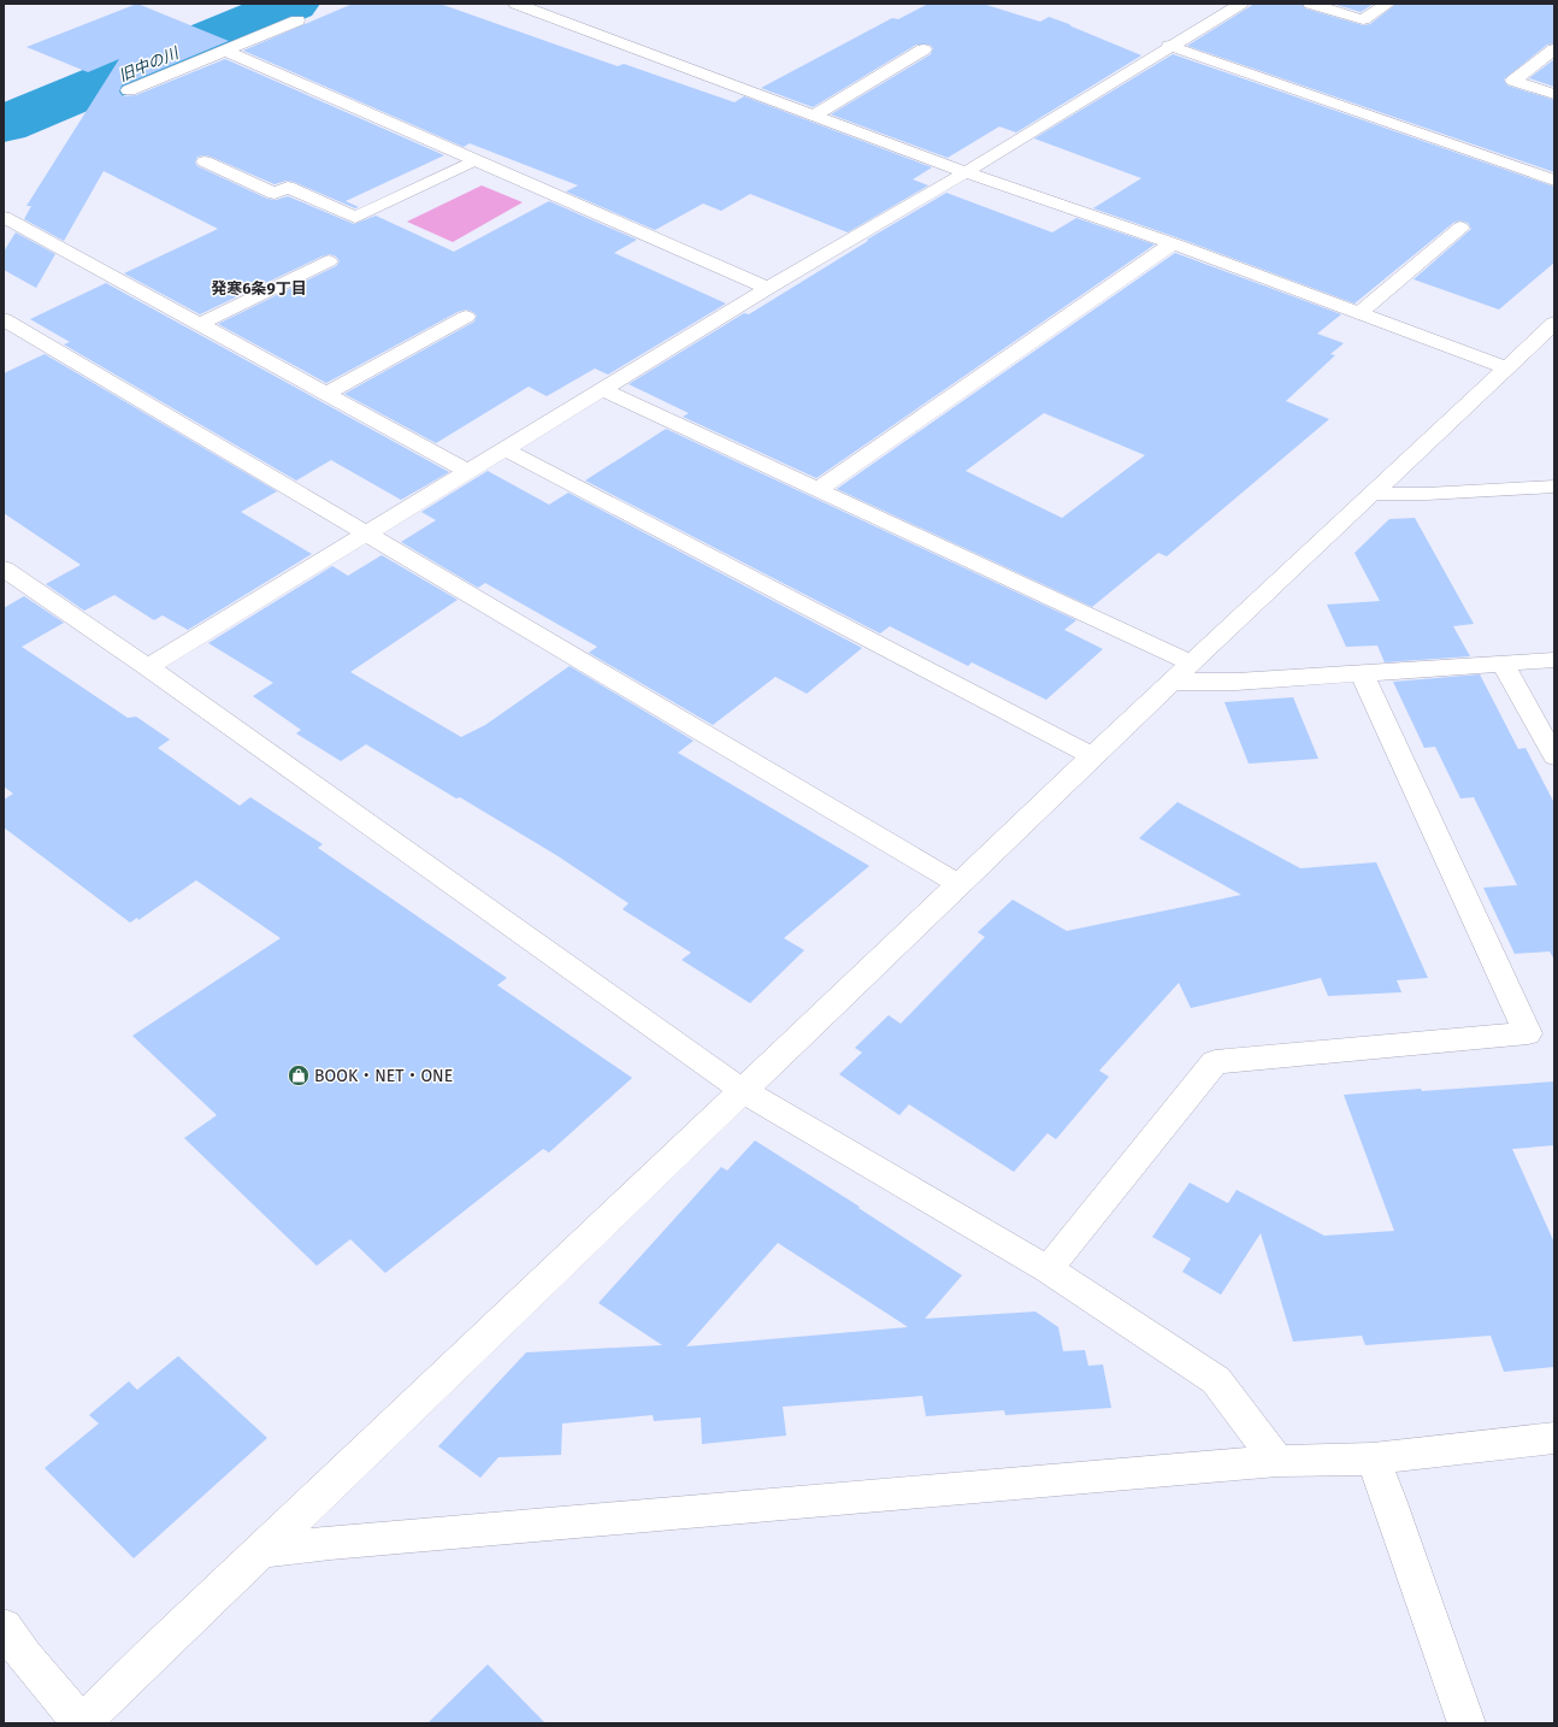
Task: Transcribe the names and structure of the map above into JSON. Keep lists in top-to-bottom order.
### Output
{
  "districts": ["発寒6条9丁目"],
  "water": ["旧中の川"],
  "places": {
    "shop": ["BOOK・NET・ONE"]
  }
}
